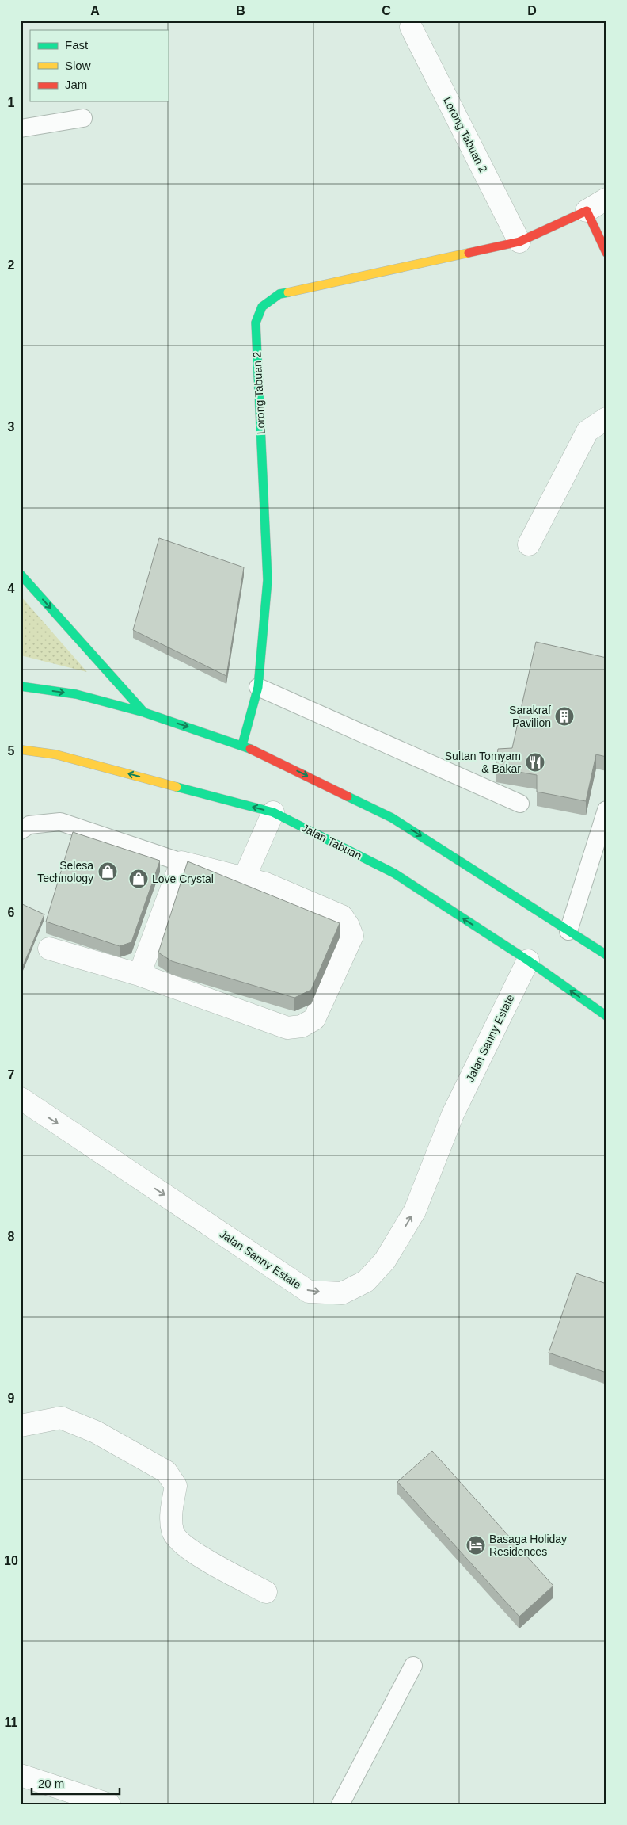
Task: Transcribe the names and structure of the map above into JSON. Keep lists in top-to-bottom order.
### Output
{
  "streets": {
    "main road": ["Lorong Tabuan 2", "Jalan Tabuan"],
    "street": ["Jalan Sanny Estate"]
  },
  "crossings": [
    ["Jalan Tabuan", "Jalan Sanny Estate"]
  ],
  "places": {
    "building": ["Sarakraf Pavilion"],
    "restaurant": ["Sultan Tomyam & Bakar"],
    "shop": ["Selesa Technology", "Love Crystal"],
    "hotel": ["Basaga Holiday Residences"]
  },
  "legend": ["Fast", "Slow", "Jam"],
  "scale_bar": "20 m",
  "grid": {
    "columns": [
      "A",
      "B",
      "C",
      "D"
    ],
    "rows": [
      "1",
      "2",
      "3",
      "4",
      "5",
      "6",
      "7",
      "8",
      "9",
      "10",
      "11"
    ]
  }
}
